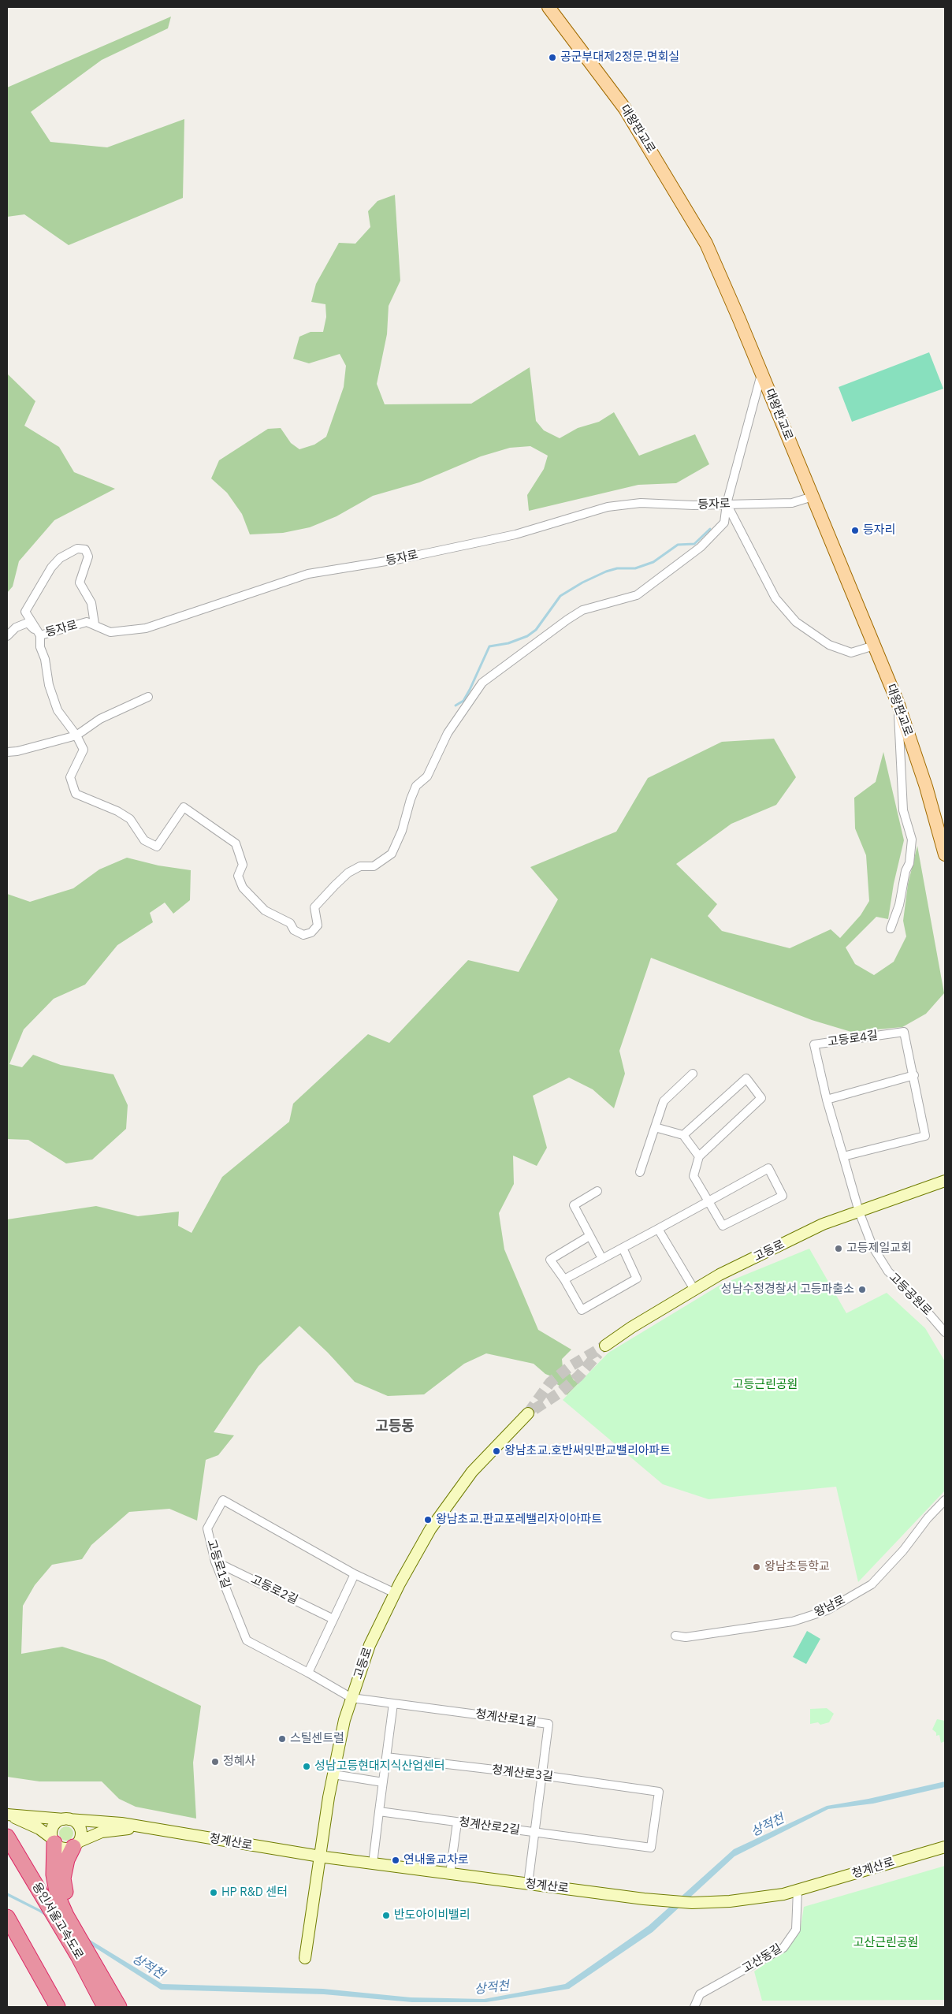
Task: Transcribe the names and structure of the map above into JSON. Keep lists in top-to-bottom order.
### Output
{
  "streets": {
    "highway": ["용인서울고속도로"],
    "main road": ["대왕판교로", "고등로", "청계산로"],
    "street": [
      "등자로",
      "고등로4길",
      "고등공원로",
      "고등로1길",
      "고등로2길",
      "왕남로",
      "청계산로1길",
      "청계산로3길",
      "청계산로2길",
      "고산동길"
    ]
  },
  "crossings": [
    ["대왕판교로", "등자로"],
    ["고등로4길", "고등로"],
    ["고등로4길", "고등공원로"],
    ["고등로", "고등공원로"],
    ["고등로", "고등로1길"],
    ["고등로", "청계산로1길"],
    ["고등로", "청계산로"],
    ["고등로1길", "고등로2길"],
    ["고등로1길", "청계산로1길"],
    ["청계산로1길", "청계산로3길"],
    ["청계산로1길", "청계산로2길"],
    ["청계산로1길", "청계산로"],
    ["청계산로3길", "청계산로2길"],
    ["청계산로", "고산동길"]
  ],
  "districts": ["고등동"],
  "water": ["상적천"],
  "parks": ["고등근린공원", "고산근린공원"],
  "places": [
    "공군부대제2정문.면회실",
    "등자리",
    "고등제일교회",
    "성남수정경찰서 고등파출소",
    "왕남초교.호반써밋판교밸리아파트",
    "왕남초교.판교포레밸리자이아파트",
    "왕남초등학교",
    "스틸센트럴",
    "정혜사",
    "성남고등현대지식산업센터",
    "연내울교차로",
    "HP R&D 센터",
    "반도아이비밸리"
  ]
}
